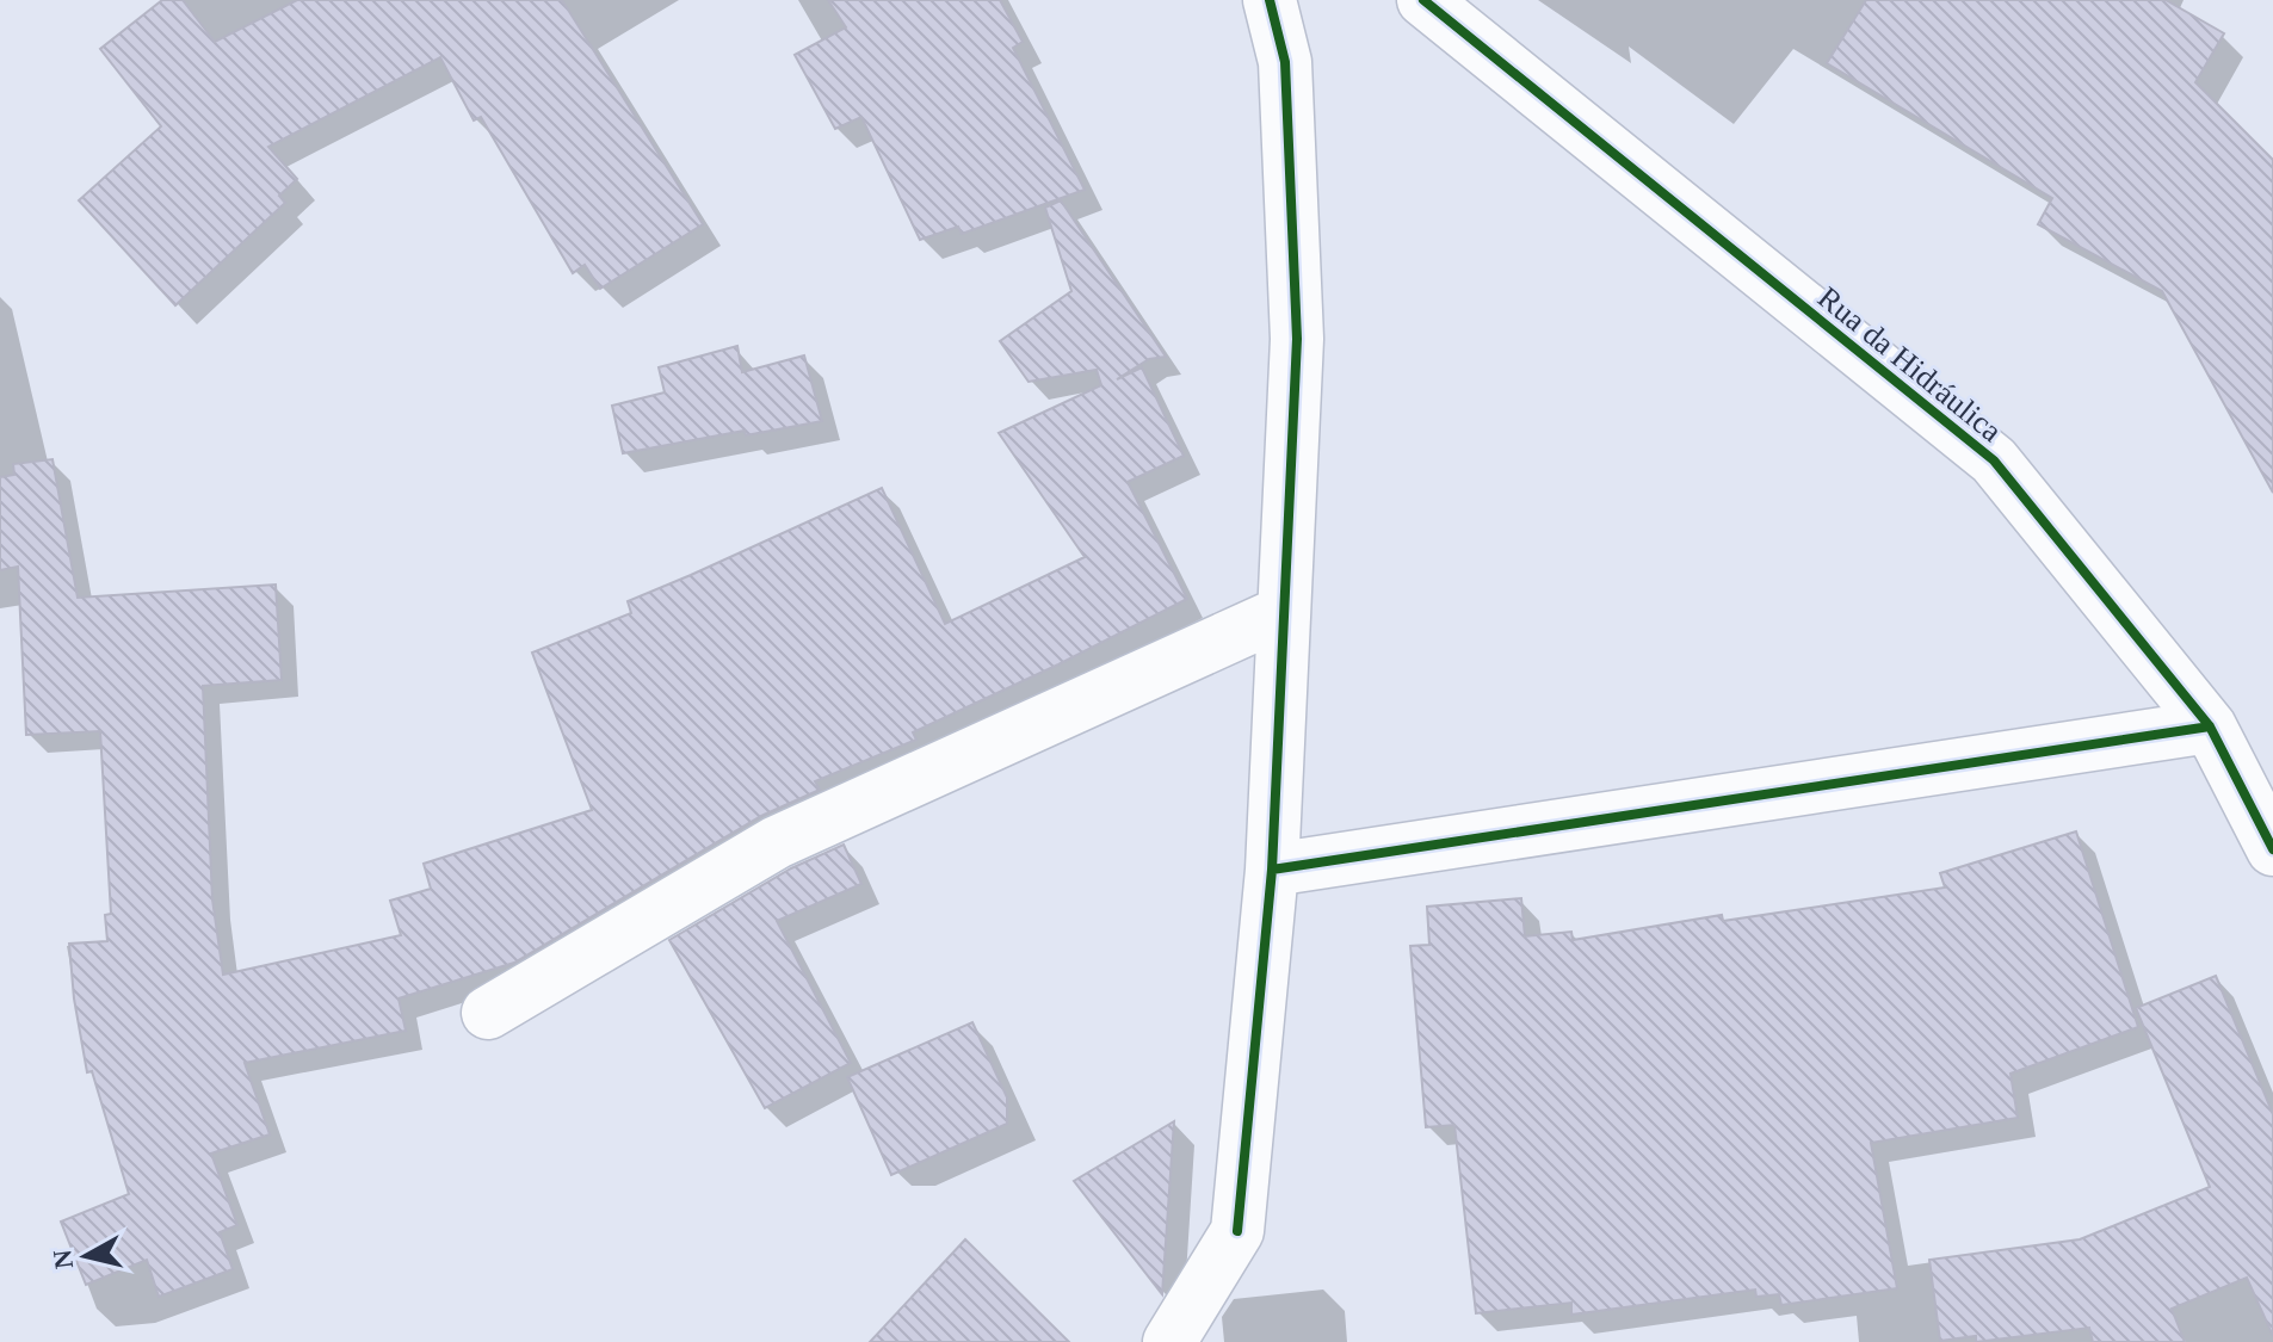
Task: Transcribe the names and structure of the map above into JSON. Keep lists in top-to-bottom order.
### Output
{
  "streets": {
    "street": ["Rua da Hidráulica"]
  },
  "north": "left"
}
